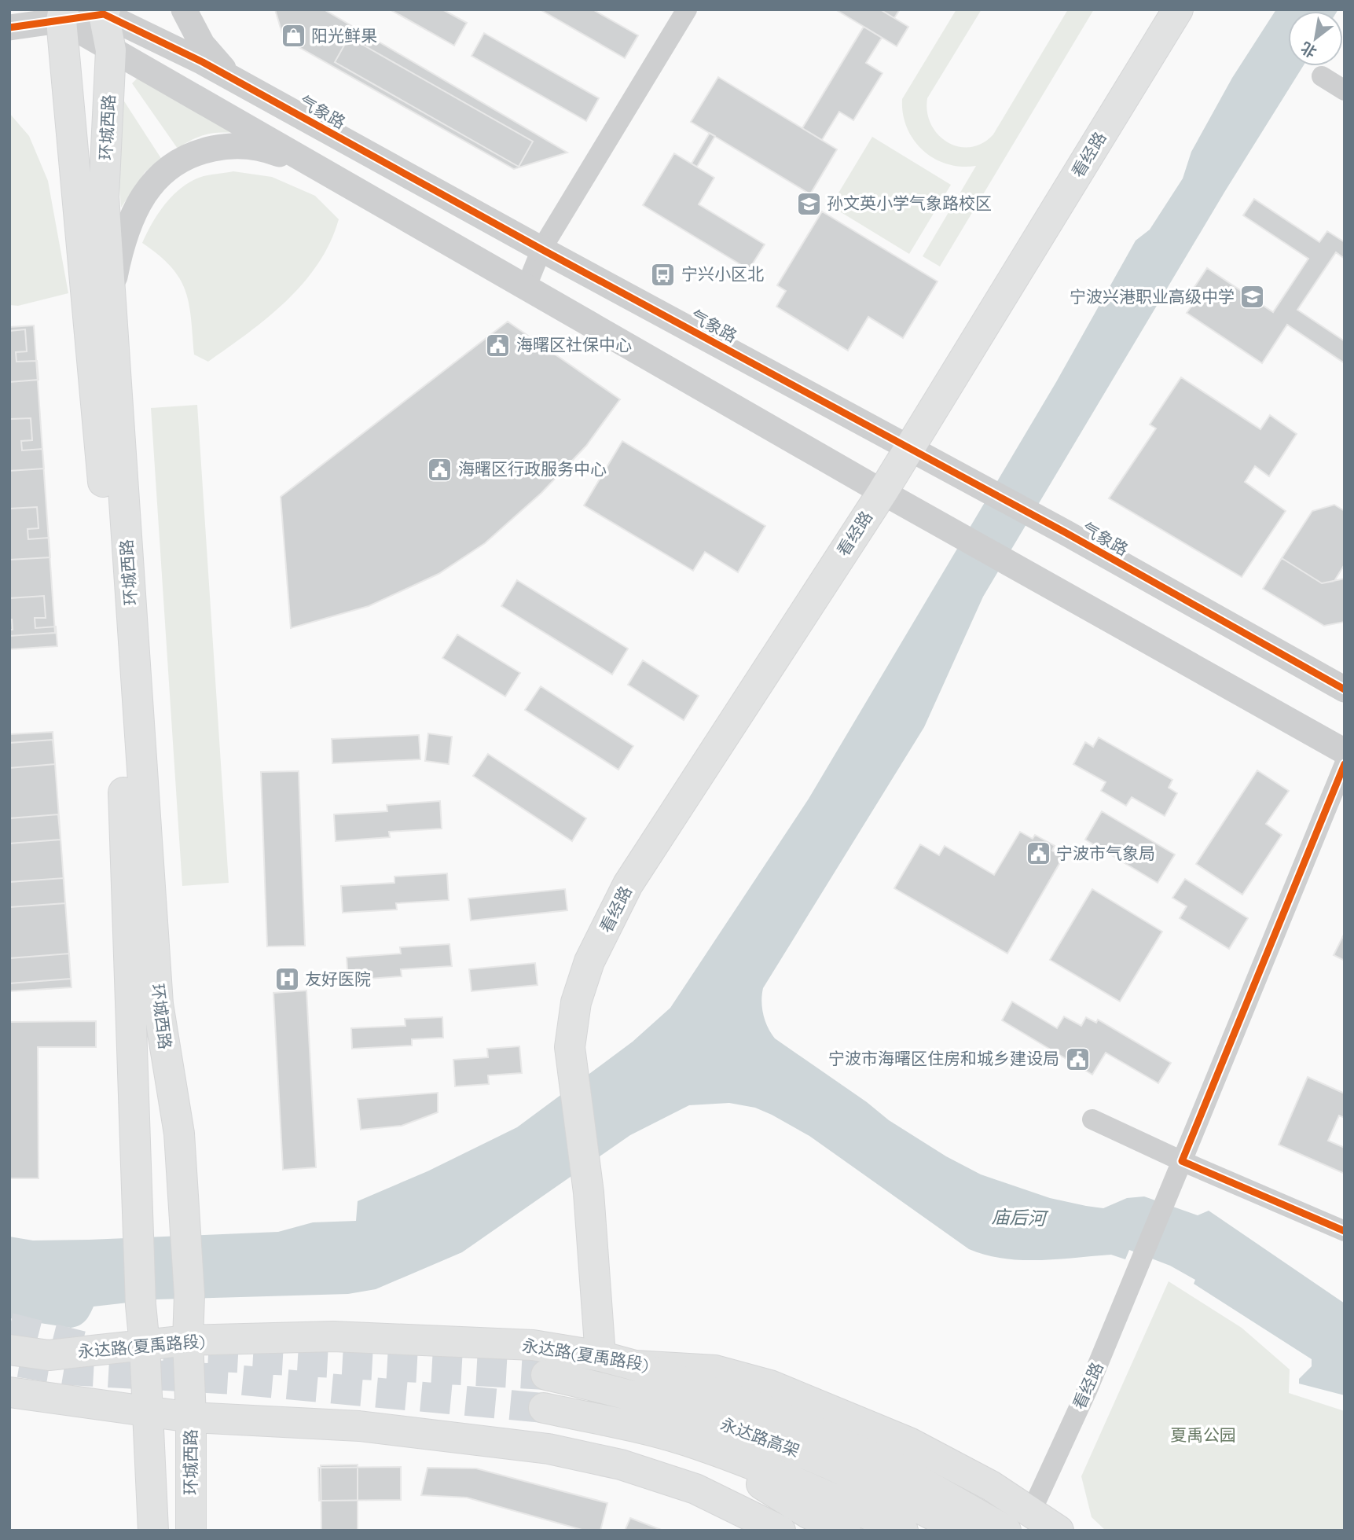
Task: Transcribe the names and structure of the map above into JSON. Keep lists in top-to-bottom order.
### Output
{
  "streets": {
    "main road": [
      "环城西路",
      "看经路",
      "永达路(夏禹路段)",
      "永达路高架"
    ],
    "street": ["气象路"]
  },
  "crossings": [
    ["气象路", "环城西路"],
    ["气象路", "看经路"],
    ["环城西路", "永达路(夏禹路段)"],
    ["看经路", "永达路(夏禹路段)"]
  ],
  "water": ["庙后河"],
  "parks": ["夏禹公园"],
  "places": {
    "shop": ["阳光鲜果"],
    "school or university": ["孙文英小学气象路校区", "宁波兴港职业高级中学"],
    "bus stop": ["宁兴小区北"],
    "public building": [
      "海曙区社保中心",
      "海曙区行政服务中心",
      "宁波市气象局",
      "宁波市海曙区住房和城乡建设局"
    ],
    "hospital": ["友好医院"]
  },
  "north": "bottom left"
}
